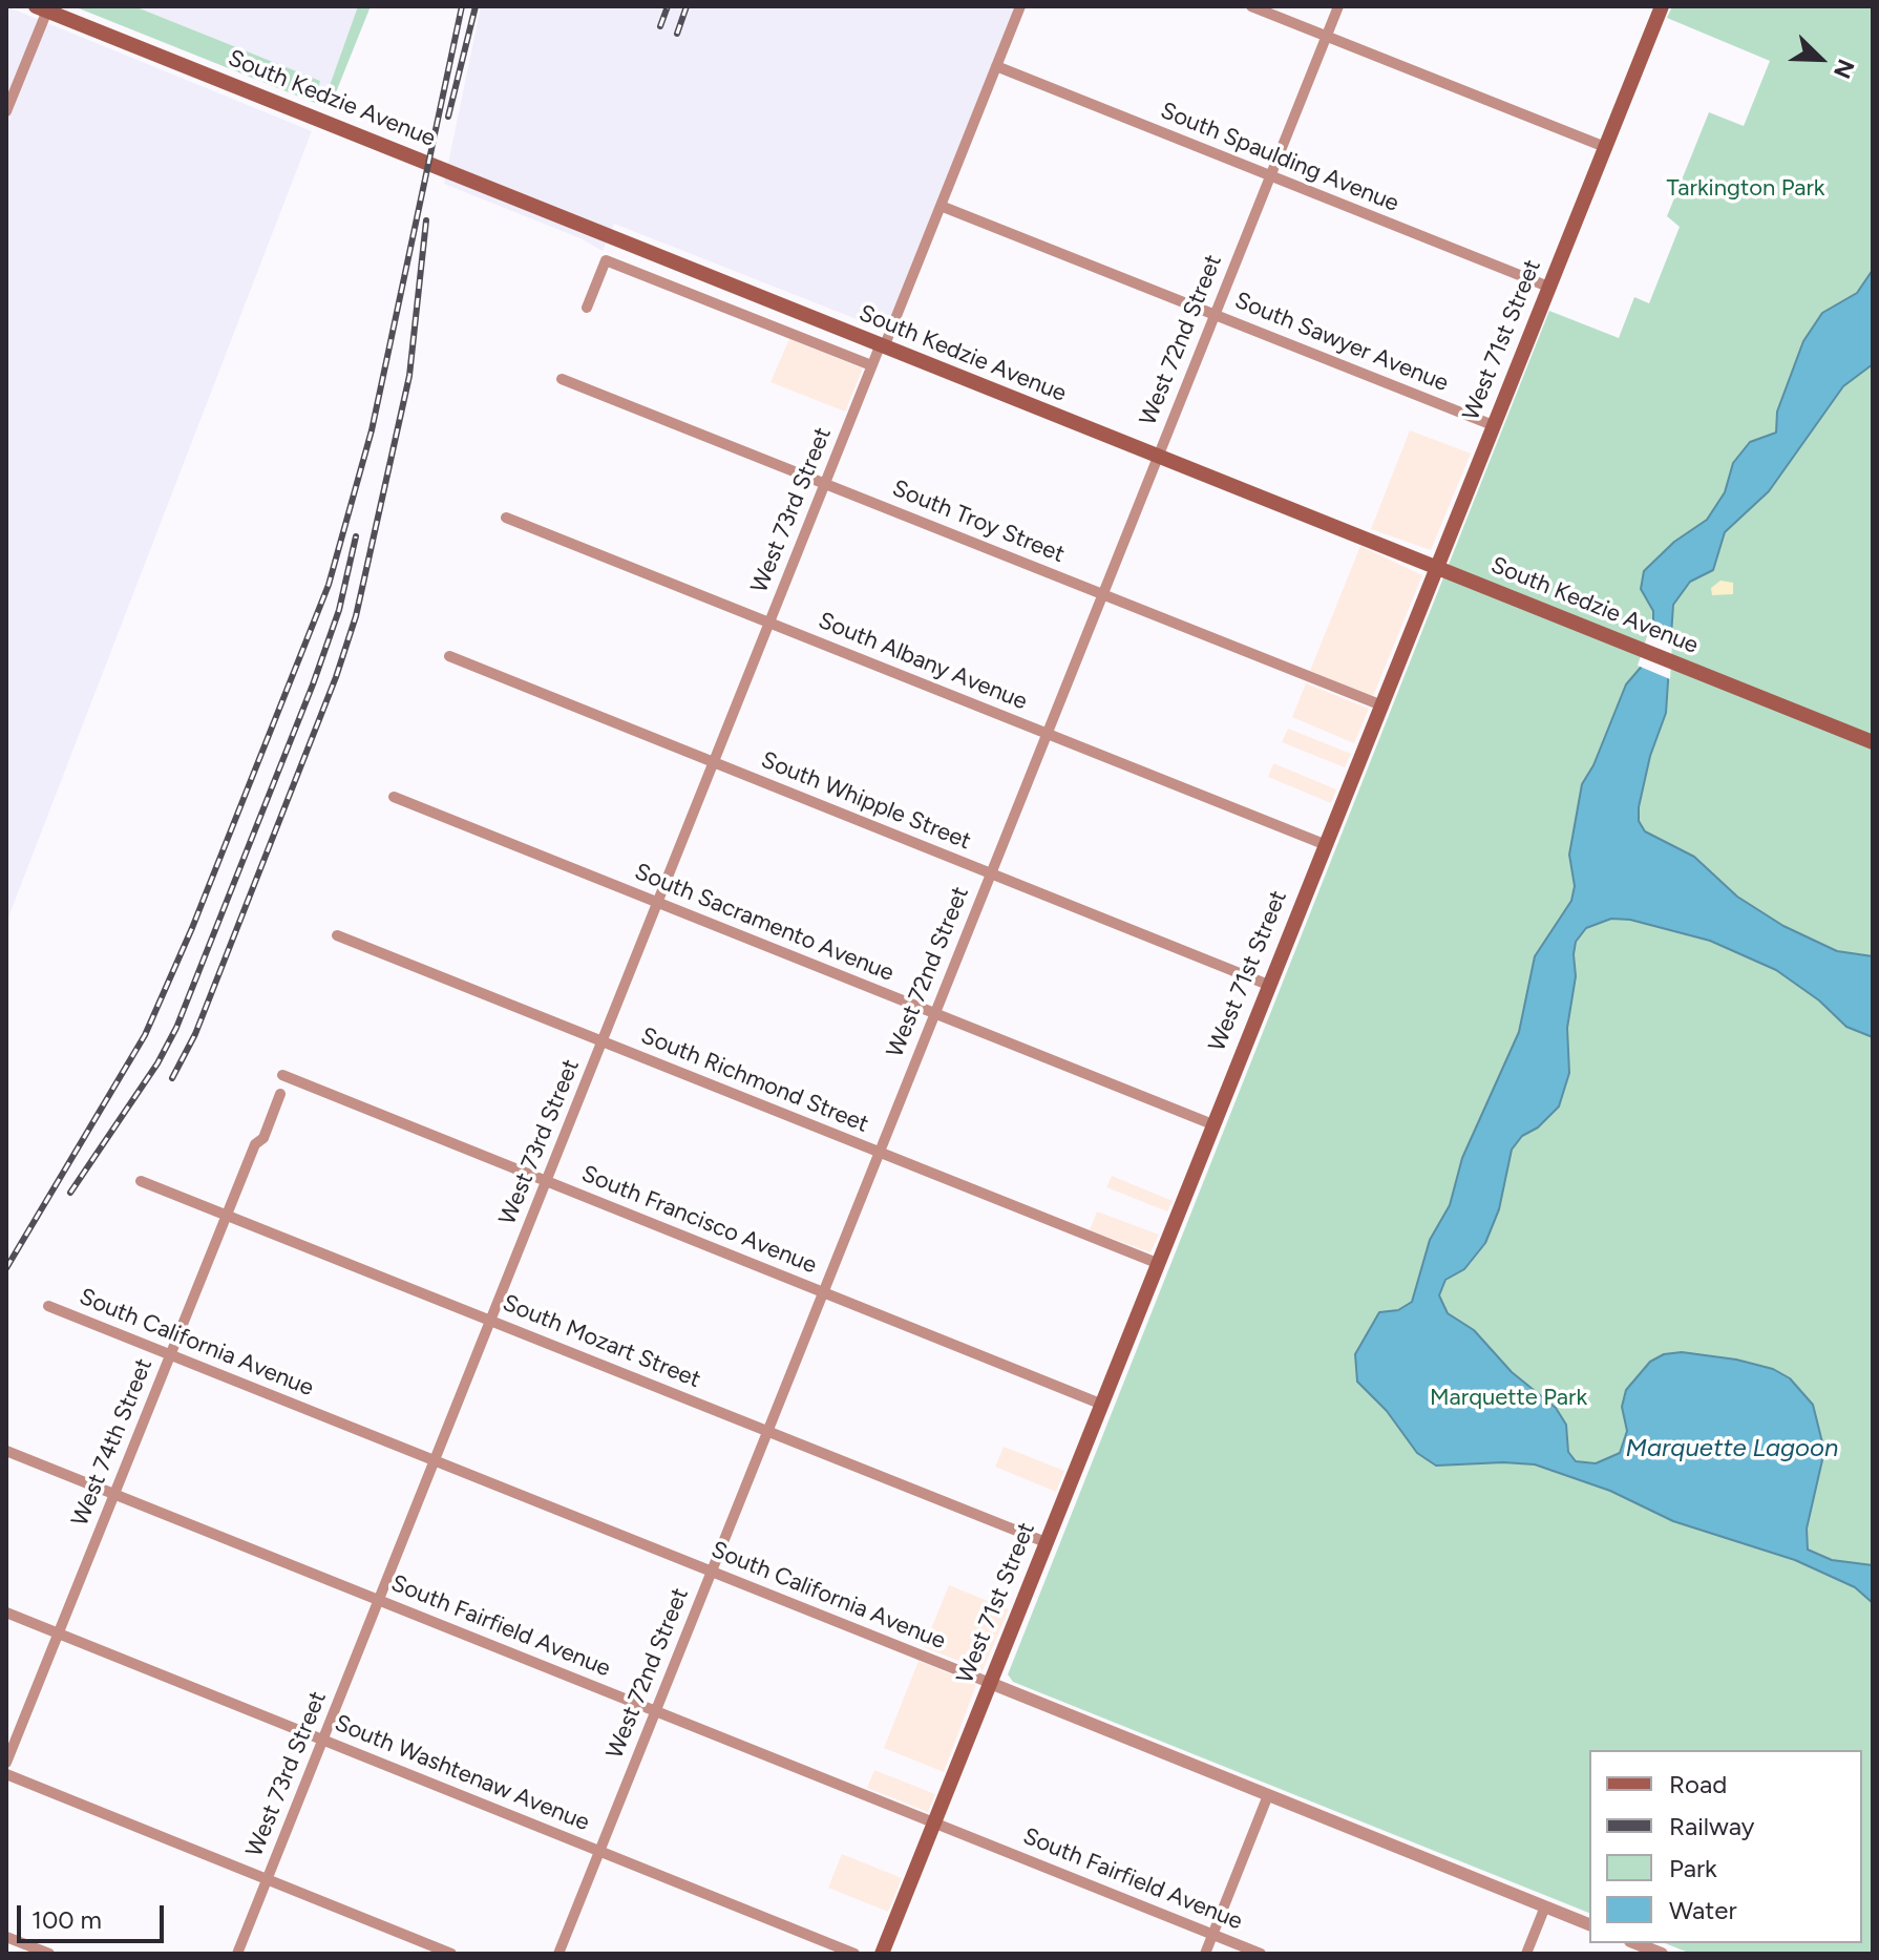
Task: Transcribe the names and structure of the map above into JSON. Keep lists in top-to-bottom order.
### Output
{
  "streets": {
    "main road": ["South Kedzie Avenue", "West 71st Street"],
    "street": [
      "South Spaulding Avenue",
      "West 72nd Street",
      "South Sawyer Avenue",
      "West 73rd Street",
      "South Troy Street",
      "South Albany Avenue",
      "South Whipple Street",
      "South Sacramento Avenue",
      "South Richmond Street",
      "South Francisco Avenue",
      "South Mozart Street",
      "South California Avenue",
      "West 74th Street",
      "South Fairfield Avenue",
      "South Washtenaw Avenue"
    ]
  },
  "crossings": [
    ["South Kedzie Avenue", "West 72nd Street"],
    ["South Kedzie Avenue", "West 71st Street"],
    ["South Kedzie Avenue", "West 73rd Street"],
    ["South Spaulding Avenue", "West 72nd Street"],
    ["South Spaulding Avenue", "West 71st Street"],
    ["South Spaulding Avenue", "West 73rd Street"],
    ["West 72nd Street", "South Sawyer Avenue"],
    ["West 72nd Street", "South Troy Street"],
    ["West 72nd Street", "South Albany Avenue"],
    ["West 72nd Street", "South Whipple Street"],
    ["West 72nd Street", "South Sacramento Avenue"],
    ["West 72nd Street", "South Richmond Street"],
    ["West 72nd Street", "South Francisco Avenue"],
    ["West 72nd Street", "South Mozart Street"],
    ["West 72nd Street", "South California Avenue"],
    ["West 72nd Street", "South Fairfield Avenue"],
    ["West 72nd Street", "South Washtenaw Avenue"],
    ["West 71st Street", "South Sawyer Avenue"],
    ["West 71st Street", "South Troy Street"],
    ["West 71st Street", "South Albany Avenue"],
    ["West 71st Street", "South Whipple Street"],
    ["West 71st Street", "South Sacramento Avenue"],
    ["West 71st Street", "South Richmond Street"],
    ["West 71st Street", "South Francisco Avenue"],
    ["West 71st Street", "South Mozart Street"],
    ["West 71st Street", "South California Avenue"],
    ["West 71st Street", "South Fairfield Avenue"],
    ["South Sawyer Avenue", "West 73rd Street"],
    ["West 73rd Street", "South Troy Street"],
    ["West 73rd Street", "South Albany Avenue"],
    ["West 73rd Street", "South Whipple Street"],
    ["West 73rd Street", "South Sacramento Avenue"],
    ["West 73rd Street", "South Richmond Street"],
    ["West 73rd Street", "South Francisco Avenue"],
    ["West 73rd Street", "South Mozart Street"],
    ["West 73rd Street", "South California Avenue"],
    ["West 73rd Street", "South Fairfield Avenue"],
    ["West 73rd Street", "South Washtenaw Avenue"],
    ["South Mozart Street", "West 74th Street"],
    ["South California Avenue", "West 74th Street"],
    ["West 74th Street", "South Fairfield Avenue"],
    ["West 74th Street", "South Washtenaw Avenue"]
  ],
  "water": ["Marquette Lagoon"],
  "parks": ["Tarkington Park", "Marquette Park"],
  "legend": [
    "Road",
    "Railway",
    "Park",
    "Water"
  ],
  "scale_bar": "100 m",
  "north": "bottom right"
}
